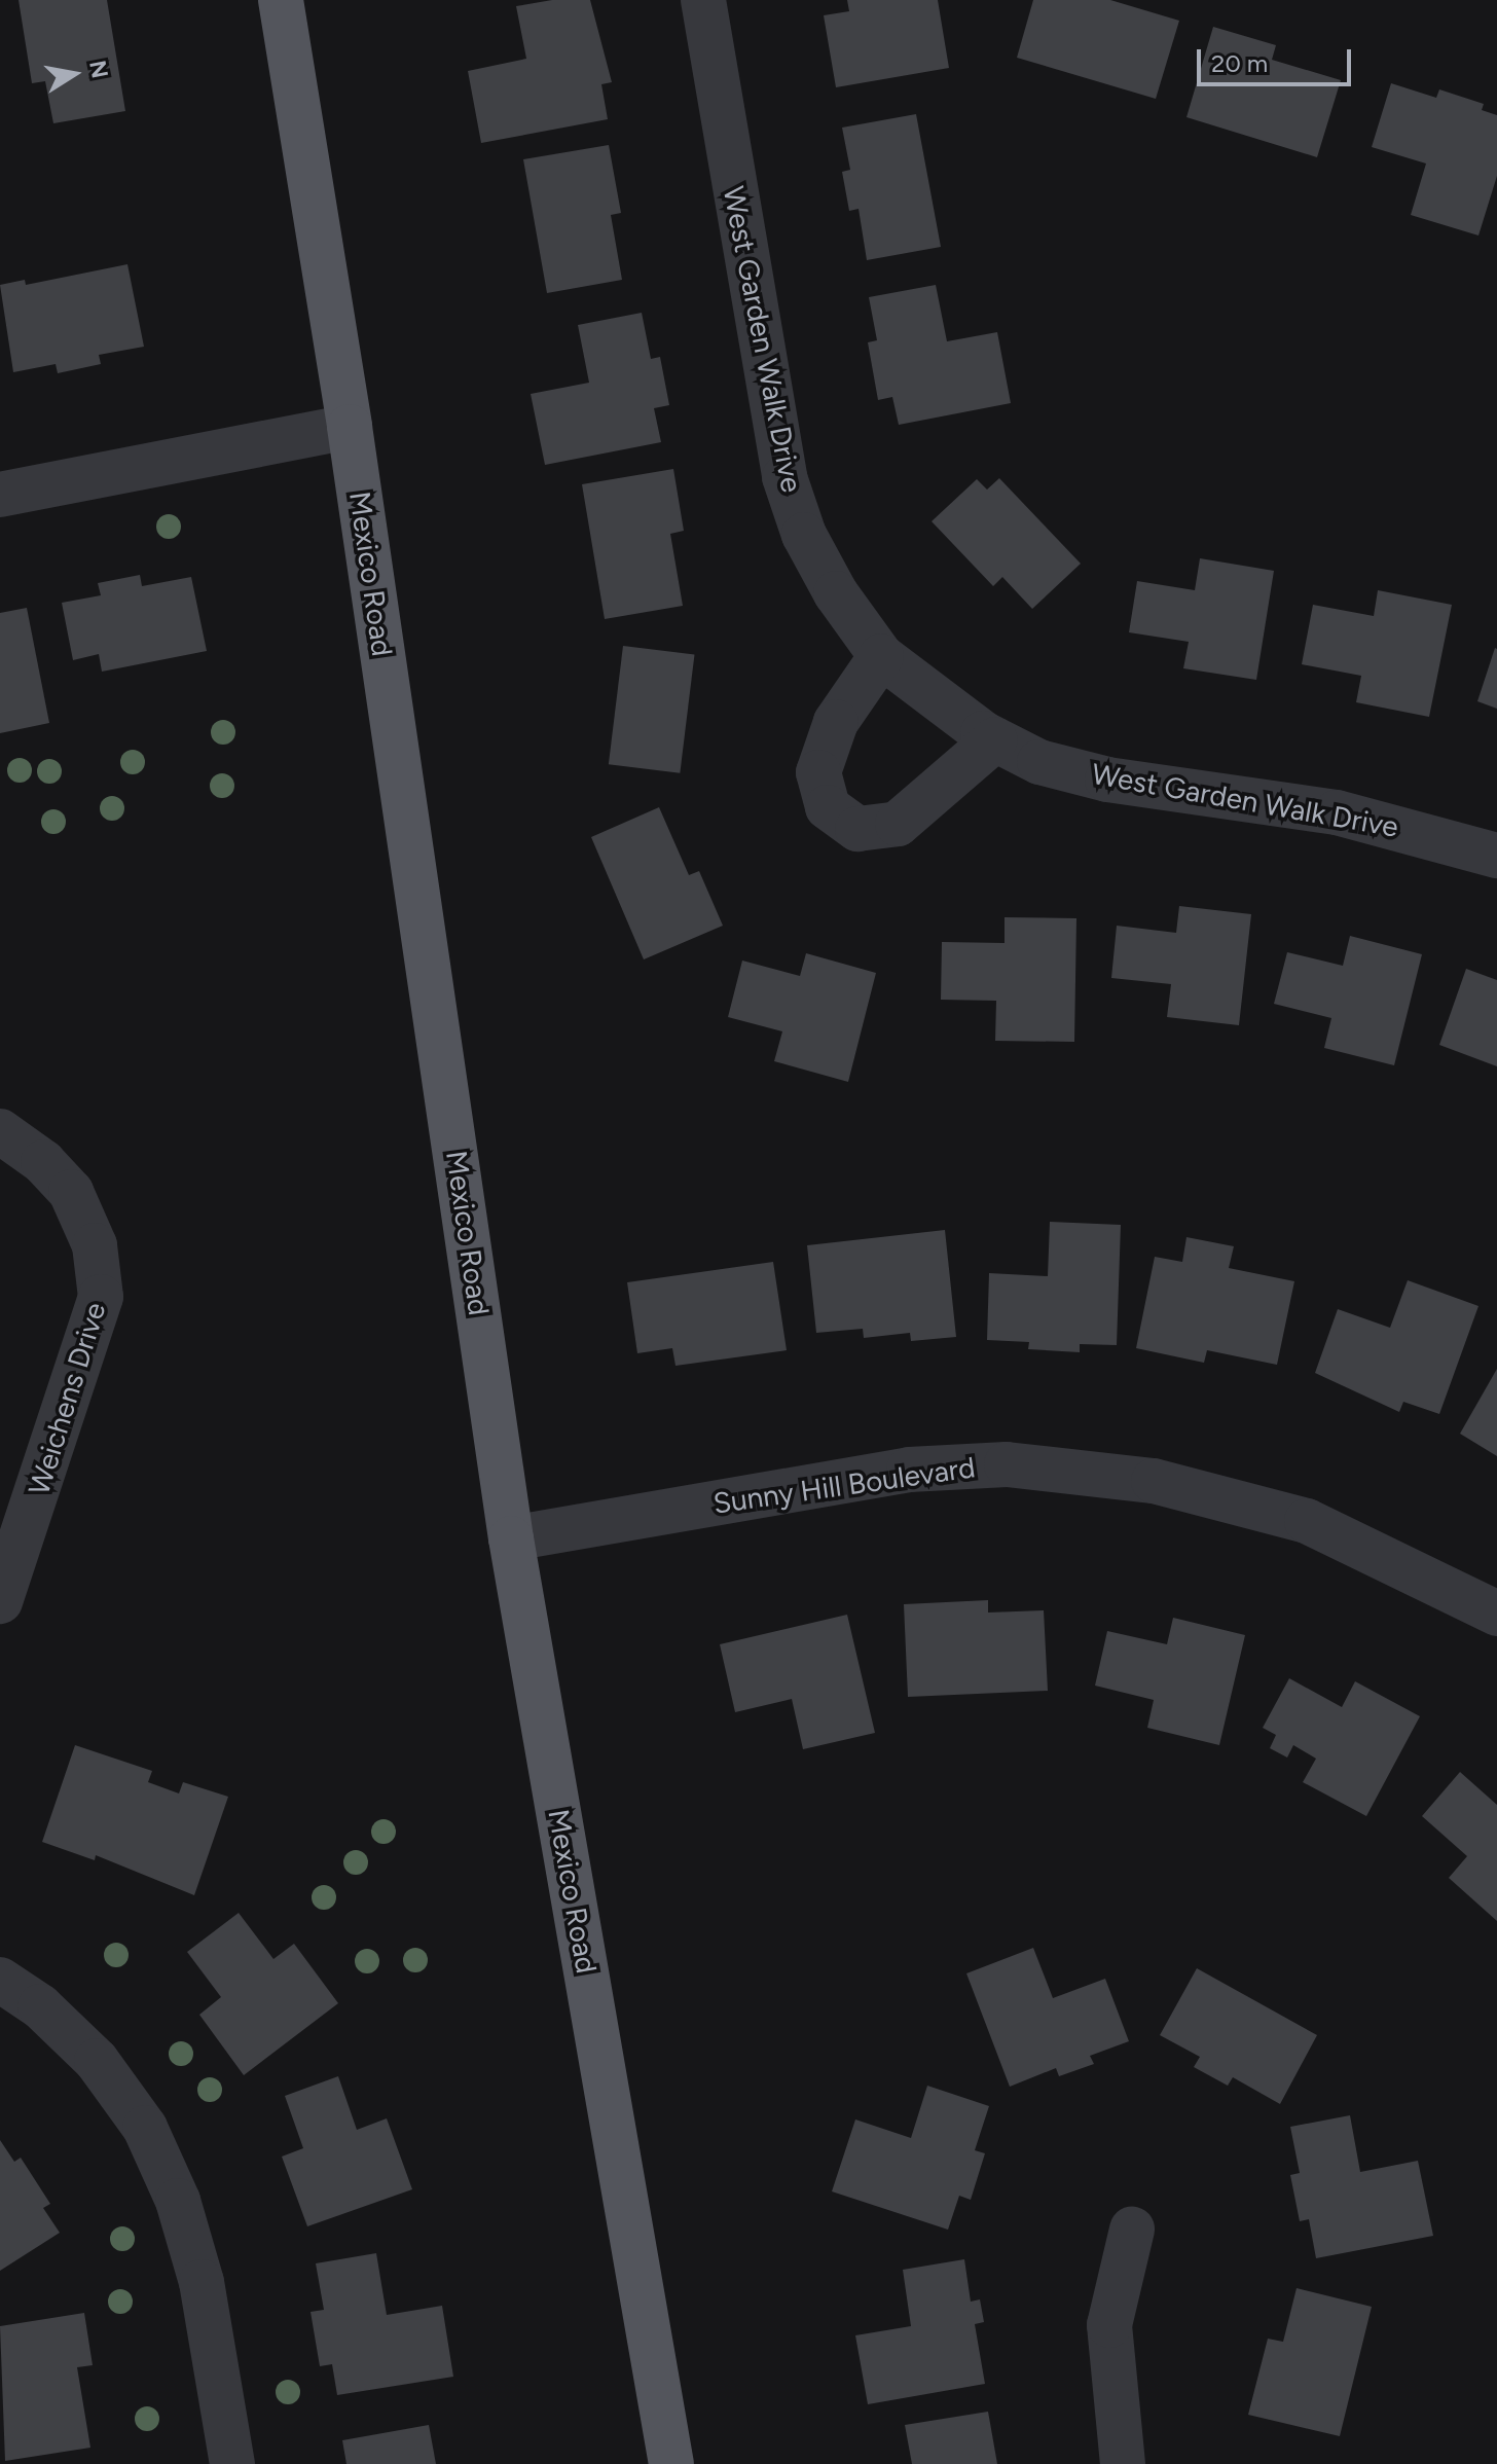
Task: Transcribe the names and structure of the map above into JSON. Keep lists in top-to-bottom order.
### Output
{
  "streets": {
    "main road": ["Mexico Road"],
    "street": ["West Garden Walk Drive", "Weichens Drive", "Sunny Hill Boulevard"]
  },
  "crossings": [
    ["Mexico Road", "Sunny Hill Boulevard"]
  ],
  "scale_bar": "20 m",
  "north": "right"
}
